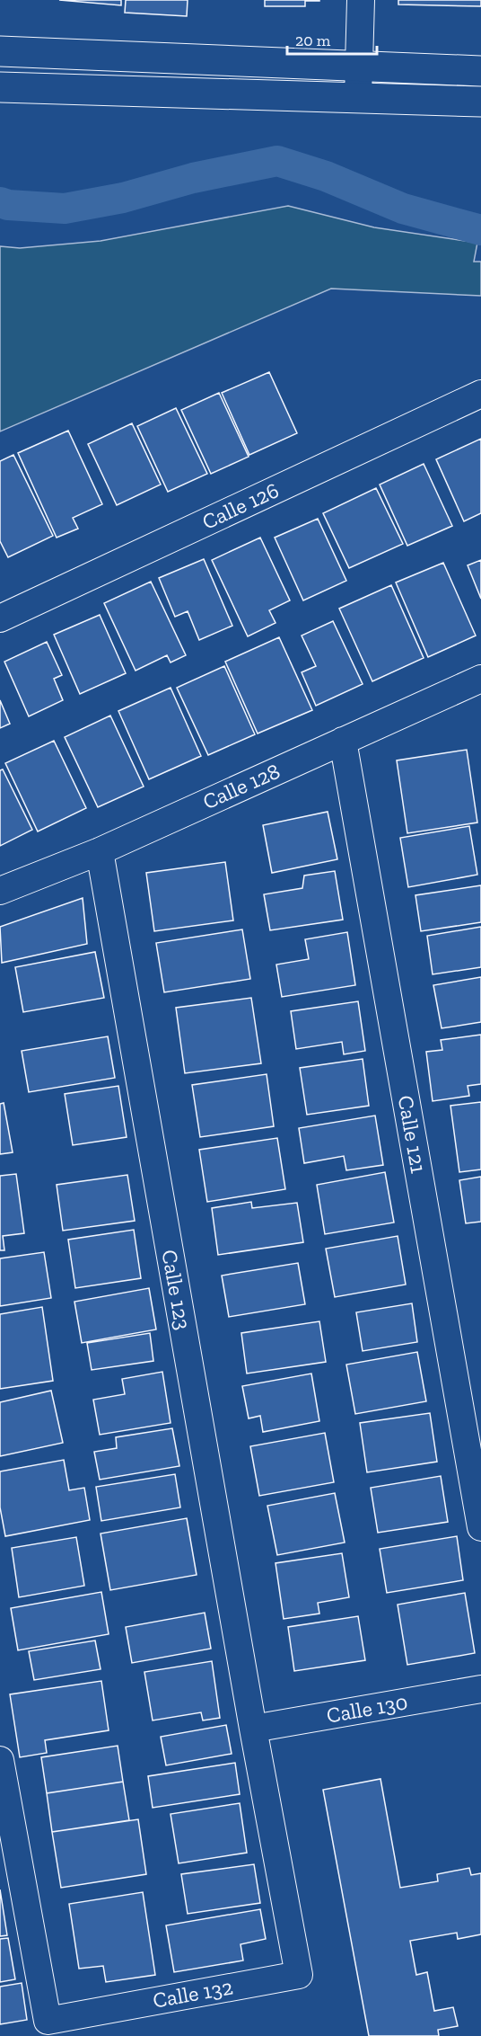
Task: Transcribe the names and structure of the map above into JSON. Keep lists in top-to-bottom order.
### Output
{
  "streets": {
    "street": [
      "Calle 126",
      "Calle 128",
      "Calle 121",
      "Calle 123",
      "Calle 130",
      "Calle 132"
    ]
  },
  "crossings": [
    ["Calle 128", "Calle 121"],
    ["Calle 128", "Calle 123"],
    ["Calle 123", "Calle 130"],
    ["Calle 123", "Calle 132"],
    ["Calle 130", "Calle 132"]
  ],
  "scale_bar": "20 m"
}
